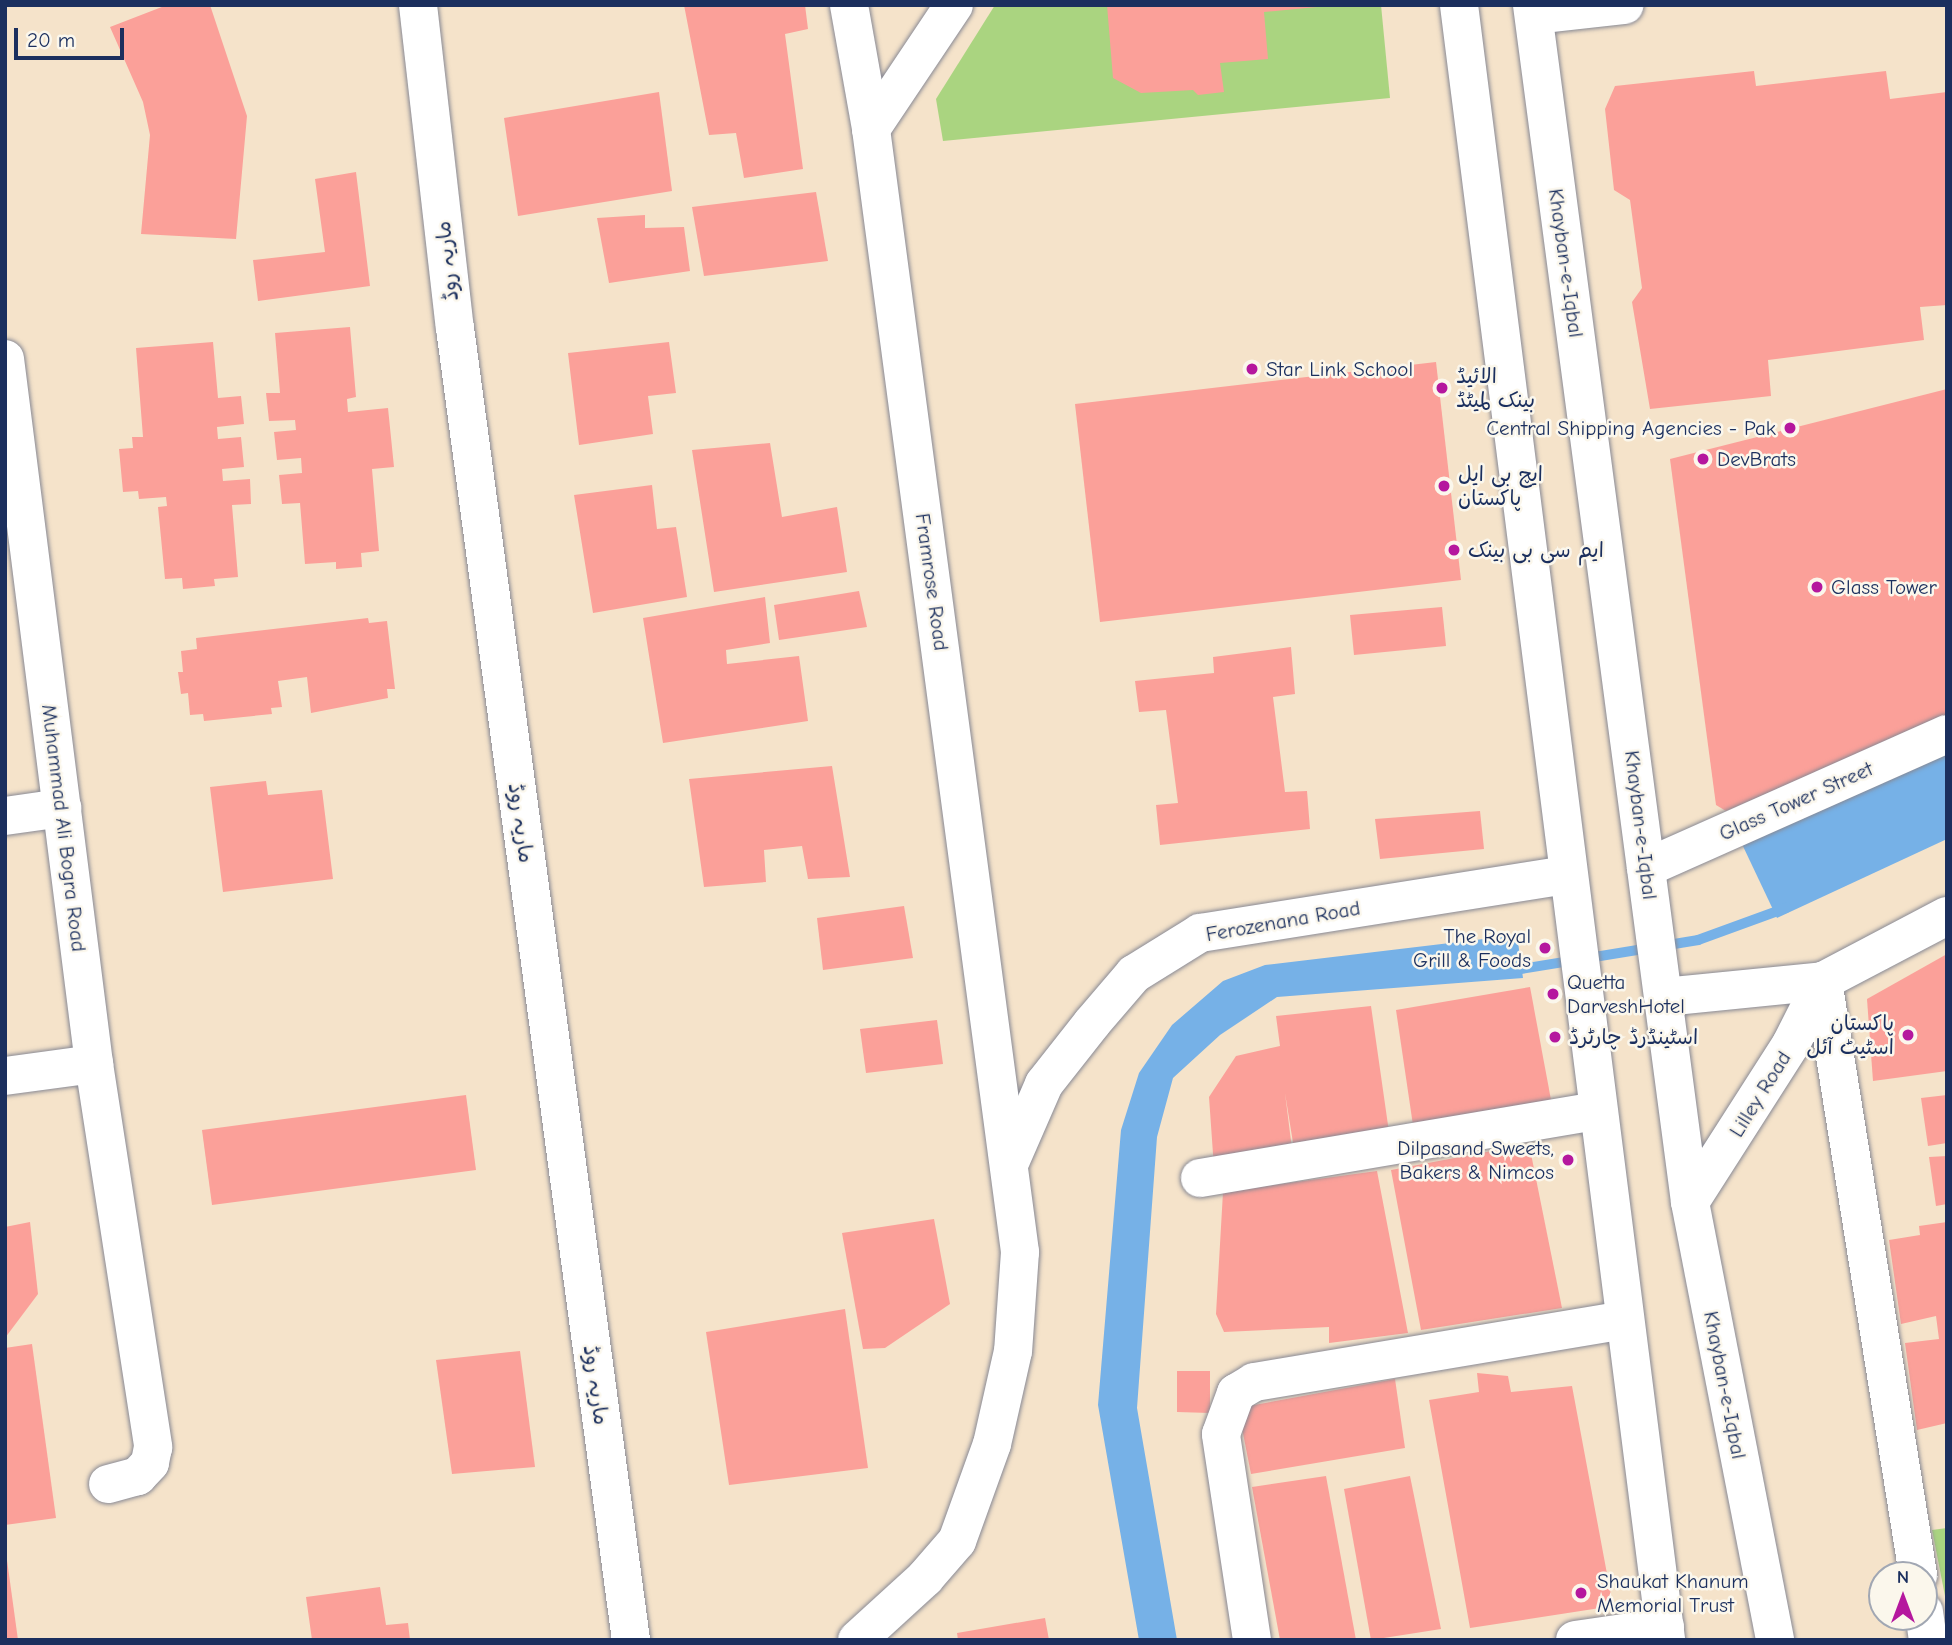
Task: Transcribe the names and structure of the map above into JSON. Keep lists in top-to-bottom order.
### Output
{
  "streets": {
    "street": [
      "ماریہ روڈ",
      "Khayban-e-Iqbal",
      "Framrose Road",
      "Glass Tower Street",
      "Muhammad Ali Bogra Road",
      "Ferozenana Road",
      "Lilley Road"
    ]
  },
  "crossings": [
    ["Khayban-e-Iqbal", "Glass Tower Street"],
    ["Khayban-e-Iqbal", "Lilley Road"],
    ["Framrose Road", "Ferozenana Road"]
  ],
  "places": [
    "Star Link School",
    "الائیڈ بینک لمیٹڈ",
    "Central Shipping Agencies - Pak",
    "DevBrats",
    "ایچ بی ایل پاکستان",
    "ایم سی بی بینک",
    "Glass Tower",
    "The Royal Grill & Foods",
    "Quetta DarveshHotel",
    "پاکستان اسٹیٹ آئل",
    "اسٹینڈرڈ چارٹرڈ",
    "Dilpasand Sweets, Bakers & Nimcos",
    "Shaukat Khanum Memorial Trust"
  ],
  "scale_bar": "20 m",
  "north": "top"
}
